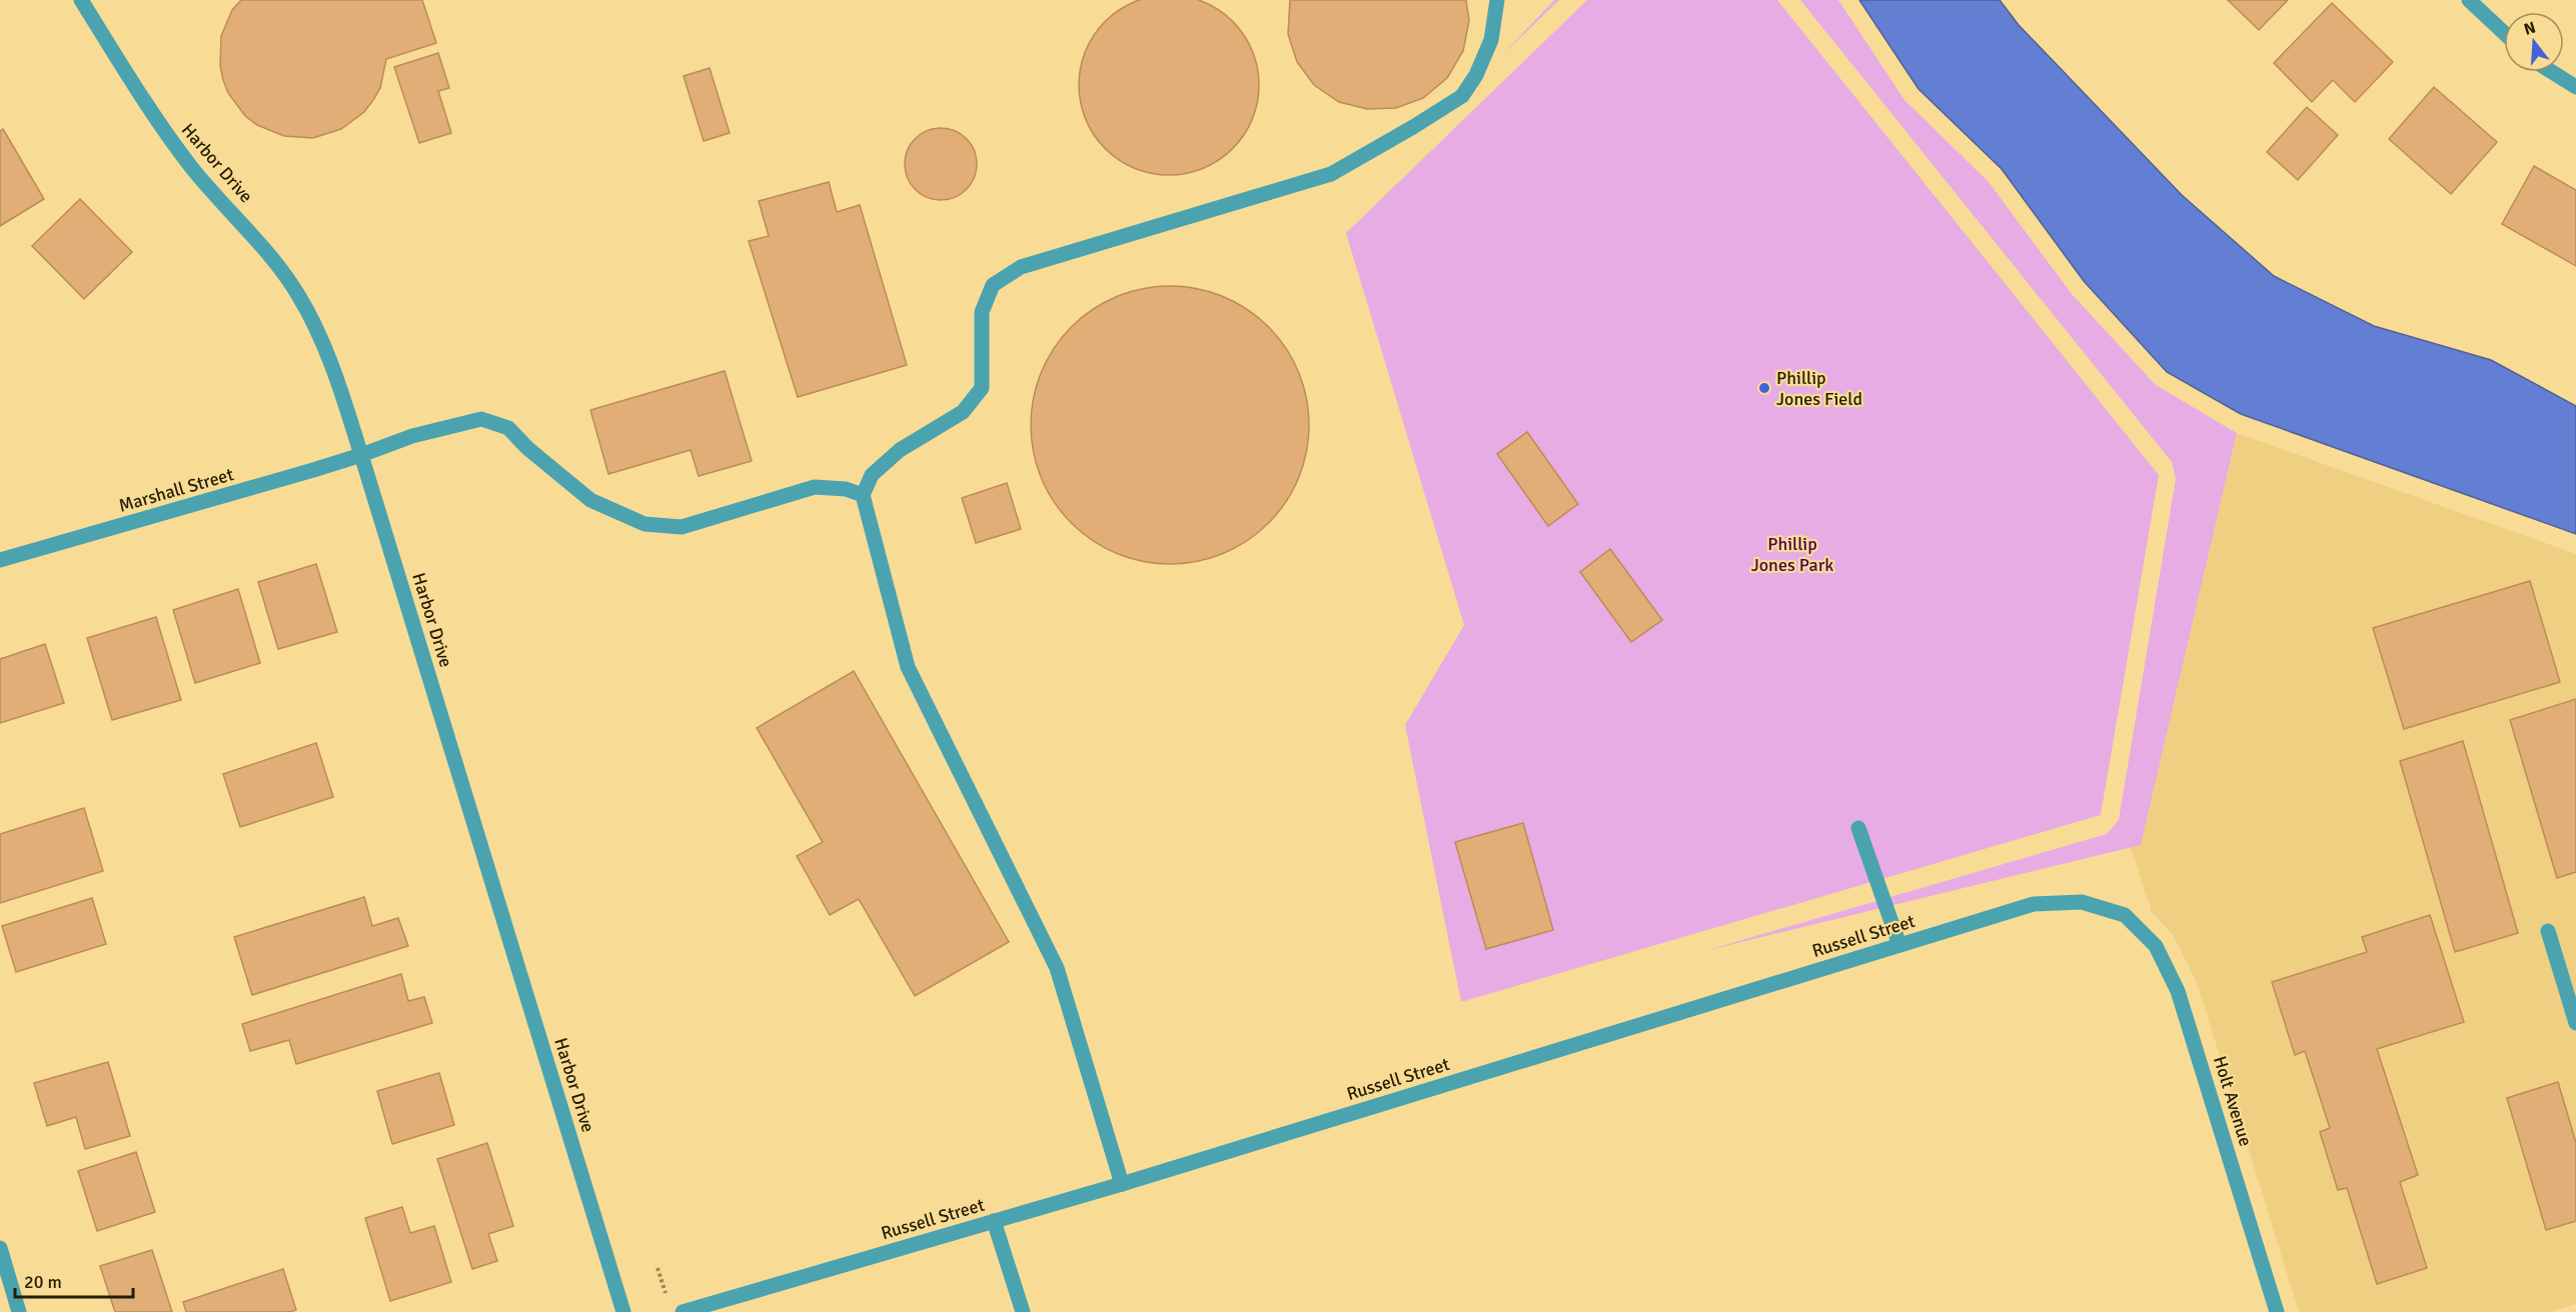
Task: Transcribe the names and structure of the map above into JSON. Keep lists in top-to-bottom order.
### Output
{
  "streets": {
    "street": [
      "Harbor Drive",
      "Marshall Street",
      "Russell Street",
      "Holt Avenue"
    ]
  },
  "crossings": [
    ["Harbor Drive", "Marshall Street"],
    ["Russell Street", "Holt Avenue"]
  ],
  "parks": ["Phillip Jones Park"],
  "places": ["Phillip Jones Field"],
  "scale_bar": "20 m",
  "north": "top"
}
